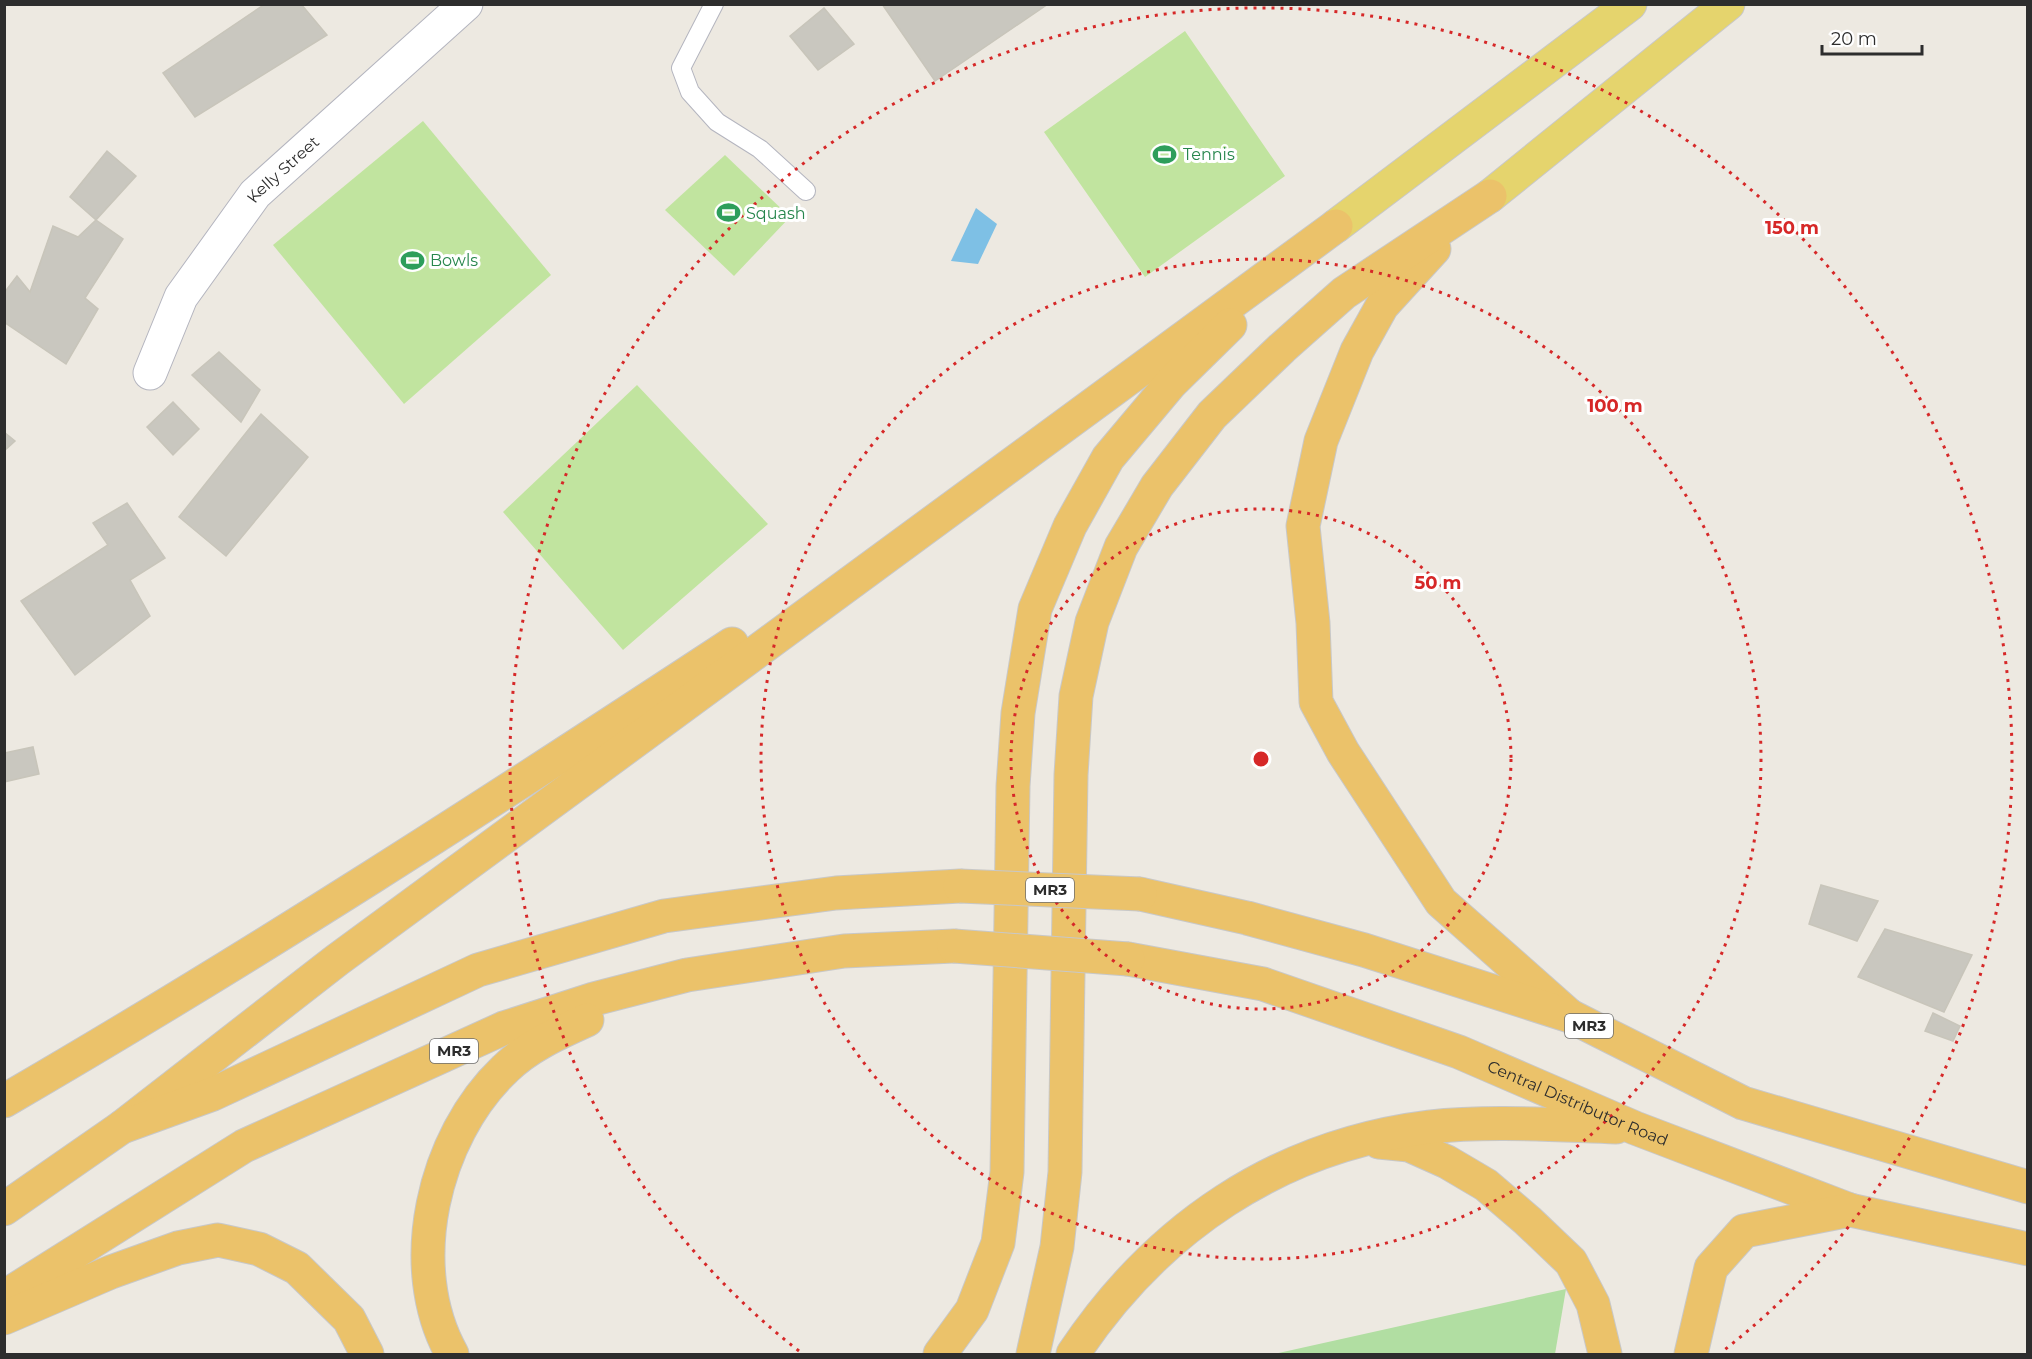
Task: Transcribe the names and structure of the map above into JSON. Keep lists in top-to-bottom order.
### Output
{
  "streets": {
    "highway": ["MR3", "Central Distributor Road"],
    "street": ["Kelly Street"]
  },
  "crossings": [
    ["MR3", "Central Distributor Road"]
  ],
  "places": {
    "sports": ["Tennis", "Squash", "Bowls"]
  },
  "scale_bar": "20 m",
  "rings": ["150 m", "100 m", "50 m"]
}
